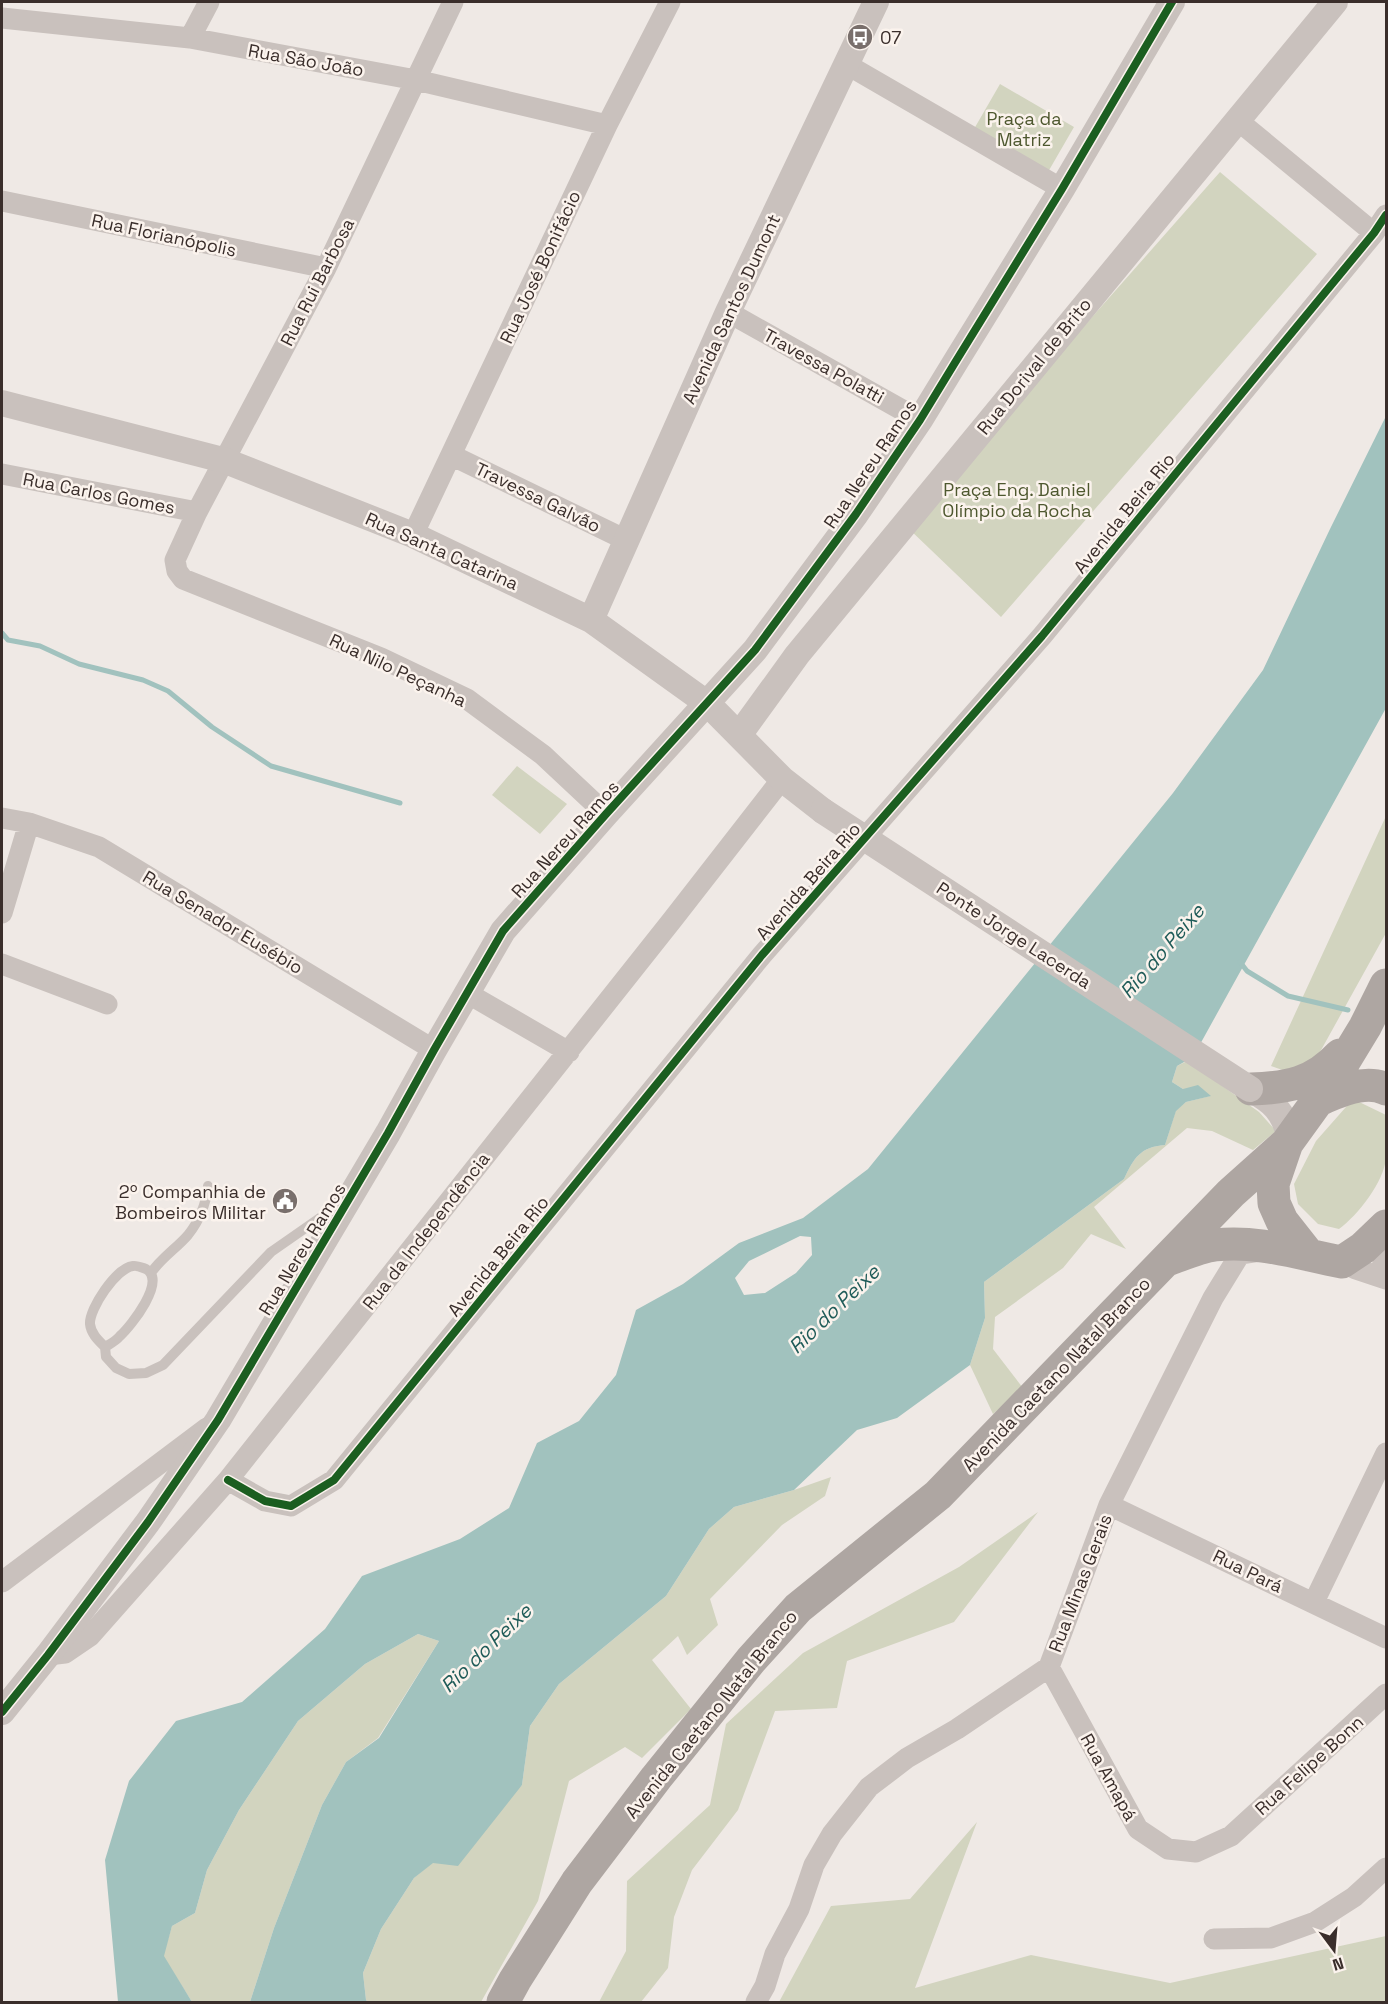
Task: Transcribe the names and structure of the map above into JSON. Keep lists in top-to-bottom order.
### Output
{
  "streets": {
    "main road": ["Avenida Caetano Natal Branco"],
    "street": [
      "Rua São João",
      "Rua Florianópolis",
      "Rua José Bonifácio",
      "Rua Rui Barbosa",
      "Avenida Santos Dumont",
      "Travessa Polatti",
      "Rua Dorival de Brito",
      "Rua Nereu Ramos",
      "Rua Carlos Gomes",
      "Travessa Galvão",
      "Avenida Beira Rio",
      "Rua Santa Catarina",
      "Rua Nilo Peçanha",
      "Rua Senador Eusébio",
      "Ponte Jorge Lacerda",
      "Rua da Independência",
      "Rua Pará",
      "Rua Minas Gerais",
      "Rua Felipe Bonn",
      "Rua Amapá"
    ]
  },
  "crossings": [
    ["Rua São João", "Rua José Bonifácio"],
    ["Rua São João", "Rua Rui Barbosa"],
    ["Rua Florianópolis", "Rua Rui Barbosa"],
    ["Rua José Bonifácio", "Travessa Galvão"],
    ["Rua José Bonifácio", "Rua Santa Catarina"],
    ["Rua Rui Barbosa", "Rua Carlos Gomes"],
    ["Rua Rui Barbosa", "Rua Santa Catarina"],
    ["Rua Rui Barbosa", "Rua Nilo Peçanha"],
    ["Avenida Santos Dumont", "Travessa Polatti"],
    ["Avenida Santos Dumont", "Travessa Galvão"],
    ["Avenida Santos Dumont", "Rua Santa Catarina"],
    ["Travessa Polatti", "Rua Nereu Ramos"],
    ["Rua Dorival de Brito", "Rua Santa Catarina"],
    ["Rua Nereu Ramos", "Rua Santa Catarina"],
    ["Rua Nereu Ramos", "Rua Nilo Peçanha"],
    ["Rua Nereu Ramos", "Rua Senador Eusébio"],
    ["Rua Nereu Ramos", "Rua da Independência"],
    ["Avenida Beira Rio", "Rua da Independência"],
    ["Rua Santa Catarina", "Ponte Jorge Lacerda"],
    ["Rua Santa Catarina", "Rua da Independência"],
    ["Ponte Jorge Lacerda", "Avenida Caetano Natal Branco"],
    ["Avenida Caetano Natal Branco", "Rua Minas Gerais"],
    ["Rua Pará", "Rua Minas Gerais"],
    ["Rua Minas Gerais", "Rua Amapá"],
    ["Rua Felipe Bonn", "Rua Amapá"]
  ],
  "water": ["Rio do Peixe"],
  "parks": ["Praça da Matriz", "Praça Eng. Daniel Olímpio da Rocha"],
  "places": {
    "bus stop": ["07"],
    "public building": ["2º Companhia de Bombeiros Militar"]
  },
  "north": "bottom"
}
